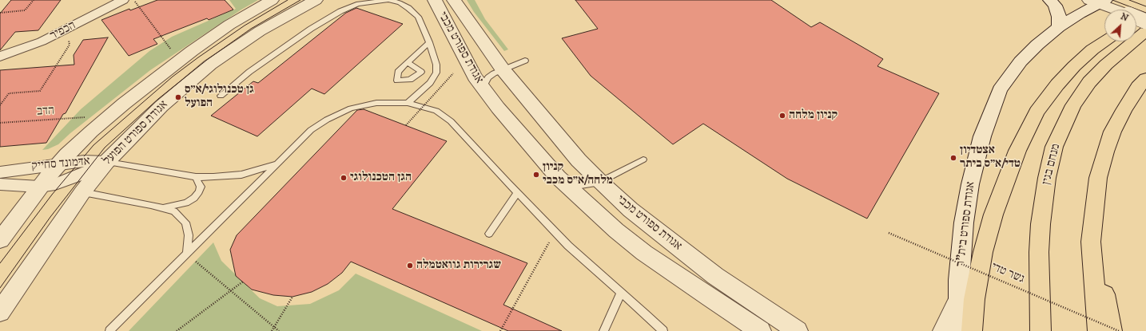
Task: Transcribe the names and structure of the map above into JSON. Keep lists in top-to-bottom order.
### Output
{
  "streets": {
    "highway": ["מנחם בגין"],
    "street": [
      "הכפיר",
      "אגודת ספורט מכבי",
      "אגודת ספורט הפועל",
      "אדמונד סחייק",
      "אגודת ספורט בית\"ר"
    ],
    "path": ["הדב", "גשר טדי"]
  },
  "crossings": [
    ["אגודת ספורט הפועל", "אדמונד סחייק"]
  ],
  "places": [
    "גן טכנולוגי/א״ס הפועל",
    "קניון מלחה",
    "אצטדיון טדי/א״ס ביתר",
    "קניון מלחה/א״ס מכבי",
    "הגן הטכנולוגי",
    "שגרירות גוואטמלה"
  ],
  "north": "top right"
}
